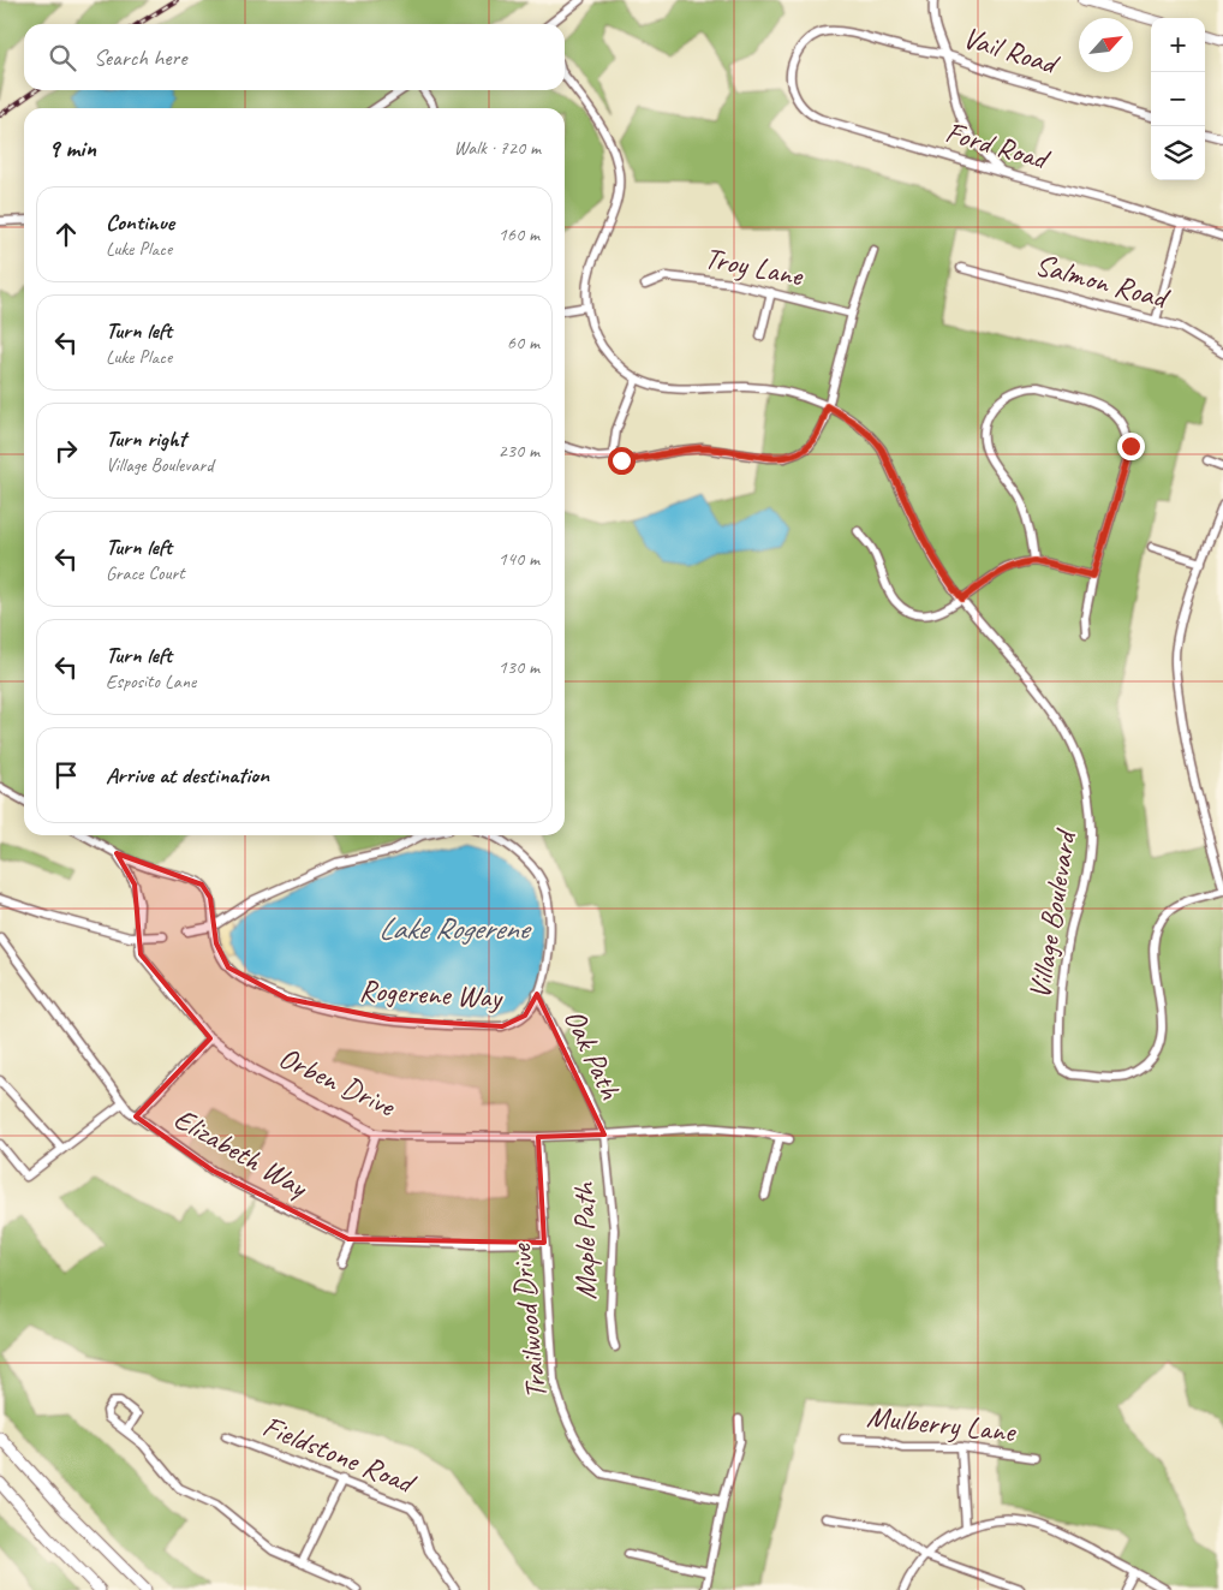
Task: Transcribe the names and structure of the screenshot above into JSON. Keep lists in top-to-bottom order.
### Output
{
  "streets": {
    "street": [
      "Vail Road",
      "Ford Road",
      "Troy Lane",
      "Salmon Road",
      "Village Boulevard",
      "Rogerene Way",
      "Oak Path",
      "Orben Drive",
      "Elizabeth Way",
      "Maple Path",
      "Trailwood Drive",
      "Mulberry Lane",
      "Fieldstone Road"
    ]
  },
  "crossings": [
    ["Vail Road", "Ford Road"],
    ["Rogerene Way", "Oak Path"],
    ["Rogerene Way", "Orben Drive"],
    ["Oak Path", "Orben Drive"],
    ["Oak Path", "Maple Path"],
    ["Orben Drive", "Maple Path"],
    ["Orben Drive", "Trailwood Drive"],
    ["Elizabeth Way", "Trailwood Drive"]
  ],
  "water": ["Lake Rogerene"],
  "north": "top right",
  "page": {
    "map_buttons": ["+", "−"],
    "search": "Search here",
    "heading": ["9 min", "Walk · 720 m"],
    "list": [
      ["Continue", "Luke Place", "160 m"],
      ["Turn left", "Luke Place", "60 m"],
      ["Turn right", "Village Boulevard", "230 m"],
      ["Turn left", "Grace Court", "140 m"],
      ["Turn left", "Esposito Lane", "130 m"],
      "Arrive at destination"
    ]
  }
}
